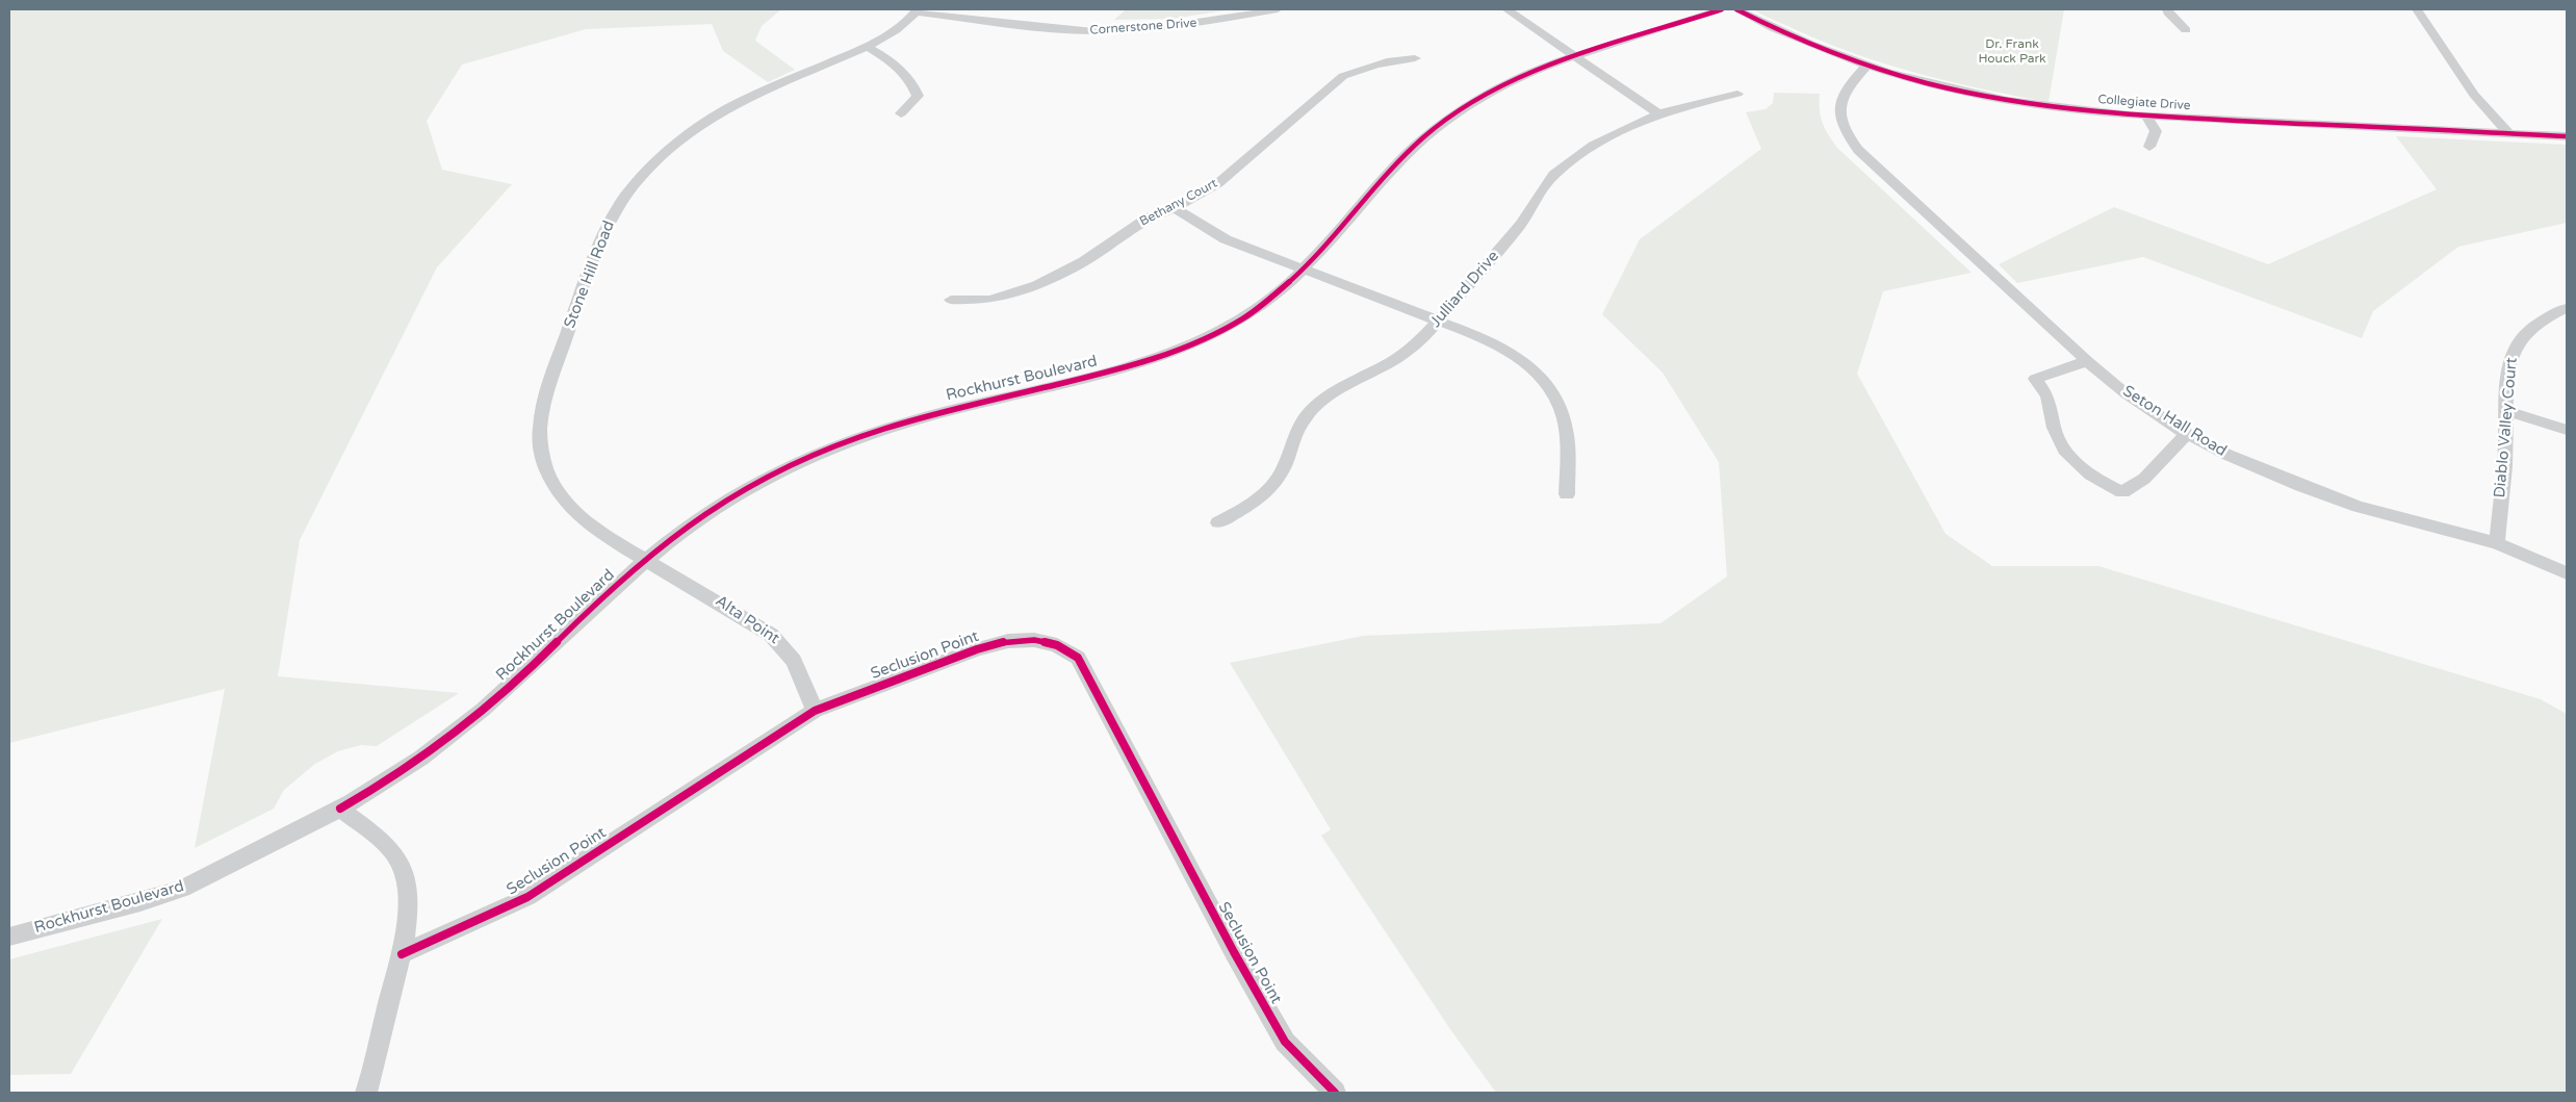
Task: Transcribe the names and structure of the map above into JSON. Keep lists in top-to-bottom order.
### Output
{
  "streets": {
    "street": [
      "Cornerstone Drive",
      "Collegiate Drive",
      "Bethany Court",
      "Stone Hill Road",
      "Julliard Drive",
      "Rockhurst Boulevard",
      "Seton Hall Road",
      "Diablo Valley Court",
      "Alta Point",
      "Seclusion Point"
    ]
  },
  "crossings": [
    ["Cornerstone Drive", "Stone Hill Road"],
    ["Collegiate Drive", "Seton Hall Road"],
    ["Stone Hill Road", "Rockhurst Boulevard"],
    ["Stone Hill Road", "Alta Point"],
    ["Rockhurst Boulevard", "Alta Point"],
    ["Seton Hall Road", "Diablo Valley Court"],
    ["Alta Point", "Seclusion Point"]
  ],
  "parks": ["Dr. Frank Houck Park"]
}
